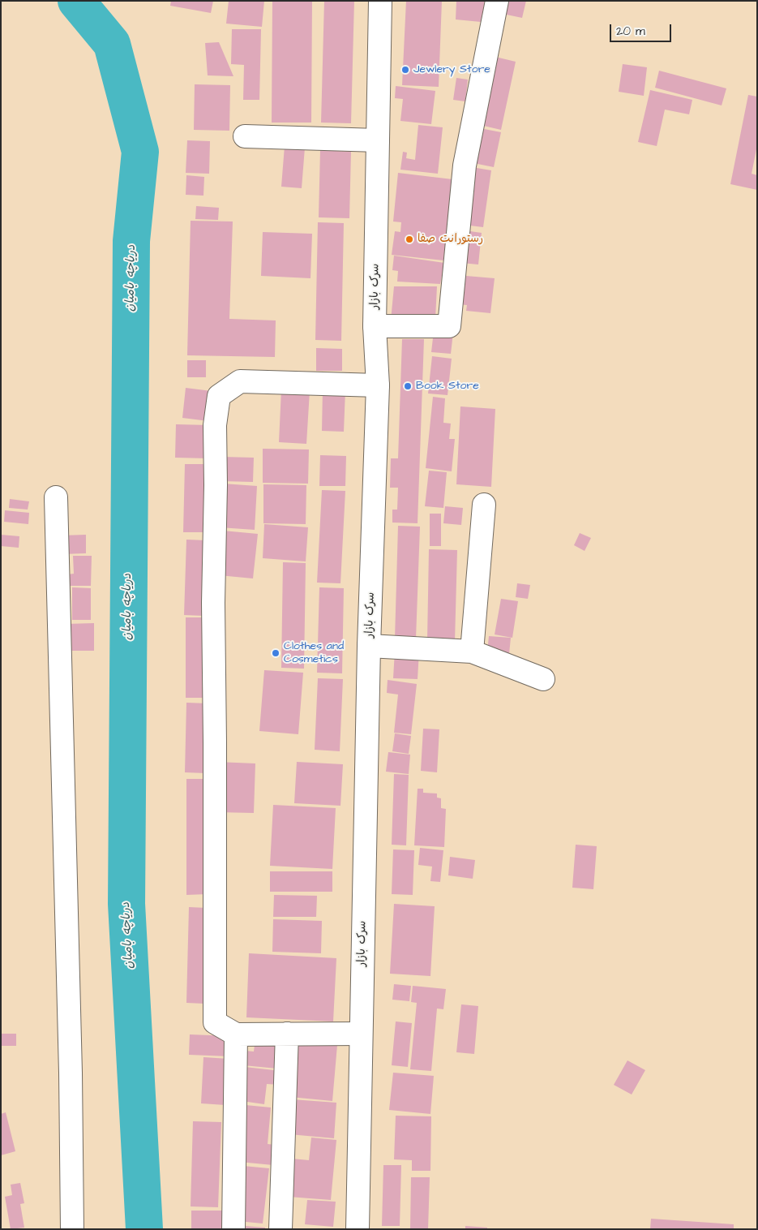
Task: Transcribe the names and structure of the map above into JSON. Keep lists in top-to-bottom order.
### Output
{
  "streets": {
    "street": ["سرک بازار"]
  },
  "water": ["دریاچه بامیان"],
  "places": [
    "Jewlery Store",
    "رستورانت صفا",
    "Book Store",
    "Clothes and Cosmetics"
  ],
  "scale_bar": "20 m"
}
